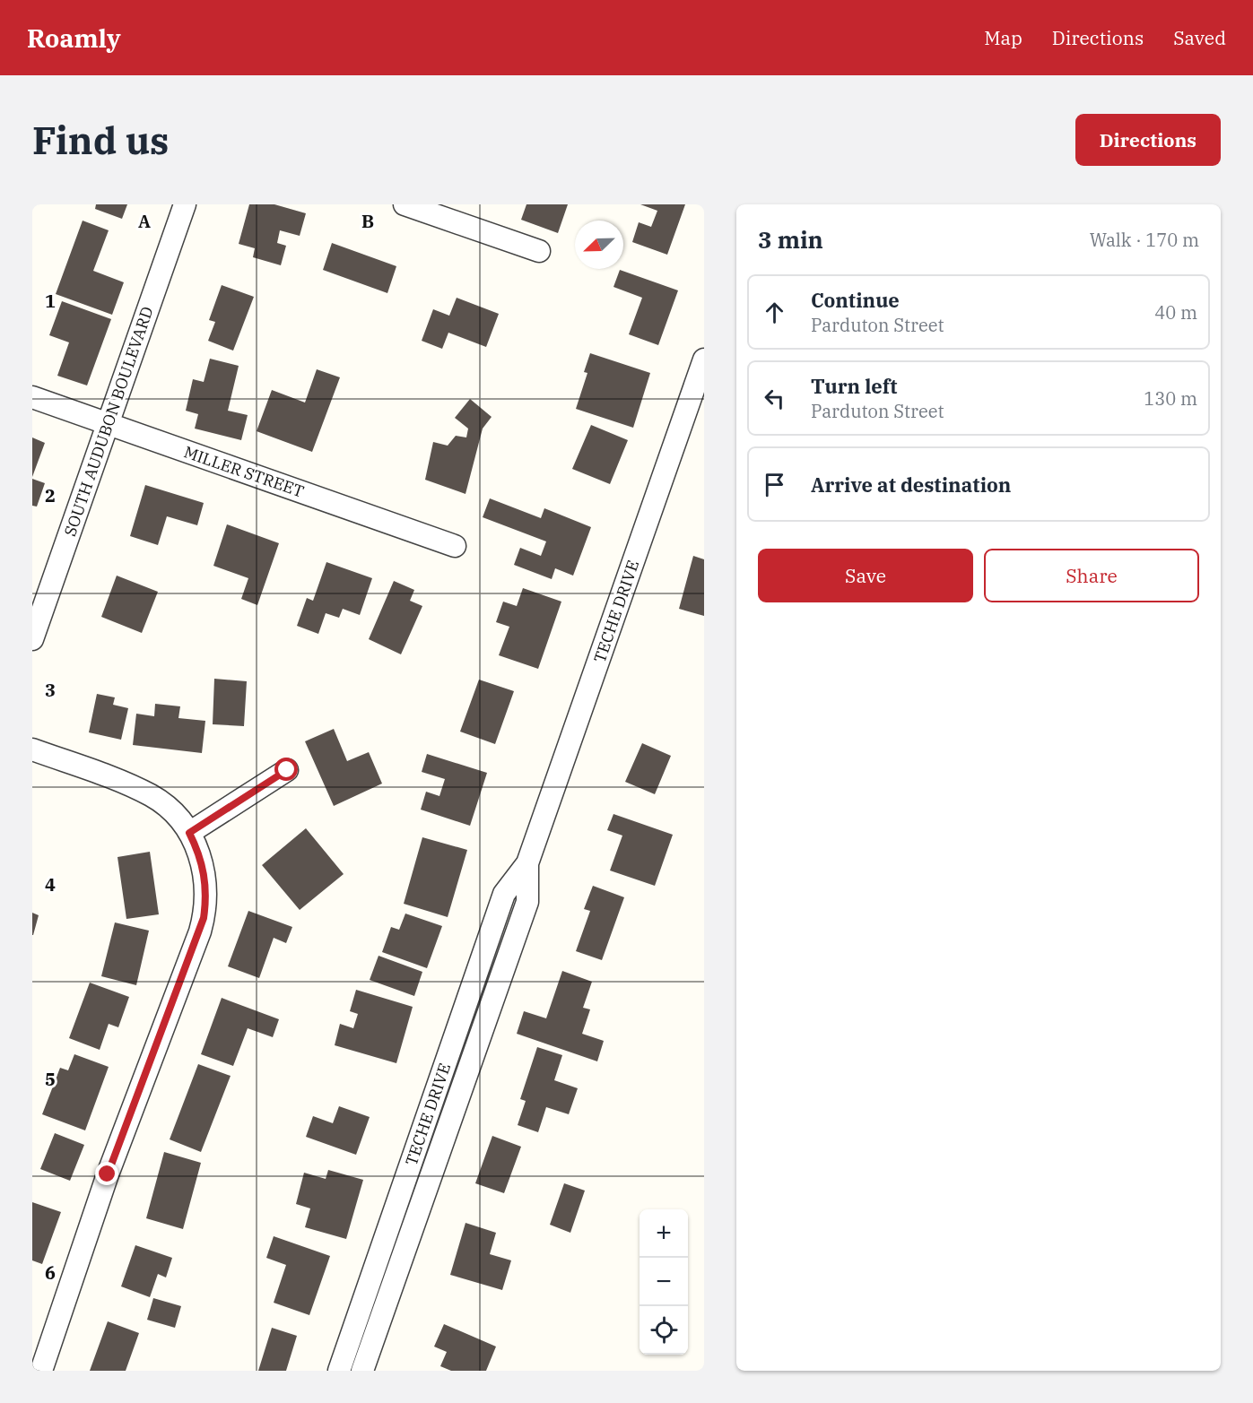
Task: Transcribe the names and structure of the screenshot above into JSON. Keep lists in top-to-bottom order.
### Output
{
  "streets": {
    "street": ["SOUTH AUDUBON BOULEVARD", "MILLER STREET", "TECHE DRIVE"]
  },
  "crossings": [
    ["SOUTH AUDUBON BOULEVARD", "MILLER STREET"]
  ],
  "north": "bottom left",
  "page": {
    "header": "Roamly",
    "nav": ["Map", "Directions", "Saved"],
    "buttons": [
      "Directions",
      ["Save", "Share"]
    ],
    "title": "Find us",
    "heading": ["3 min", "Walk · 170 m"],
    "list": [
      ["Continue", "Parduton Street", "40 m"],
      ["Turn left", "Parduton Street", "130 m"],
      "Arrive at destination"
    ],
    "map_buttons": ["+", "−"]
  },
  "grid": {
    "columns": ["A", "B"],
    "rows": [
      "1",
      "2",
      "3",
      "4",
      "5",
      "6"
    ]
  }
}
